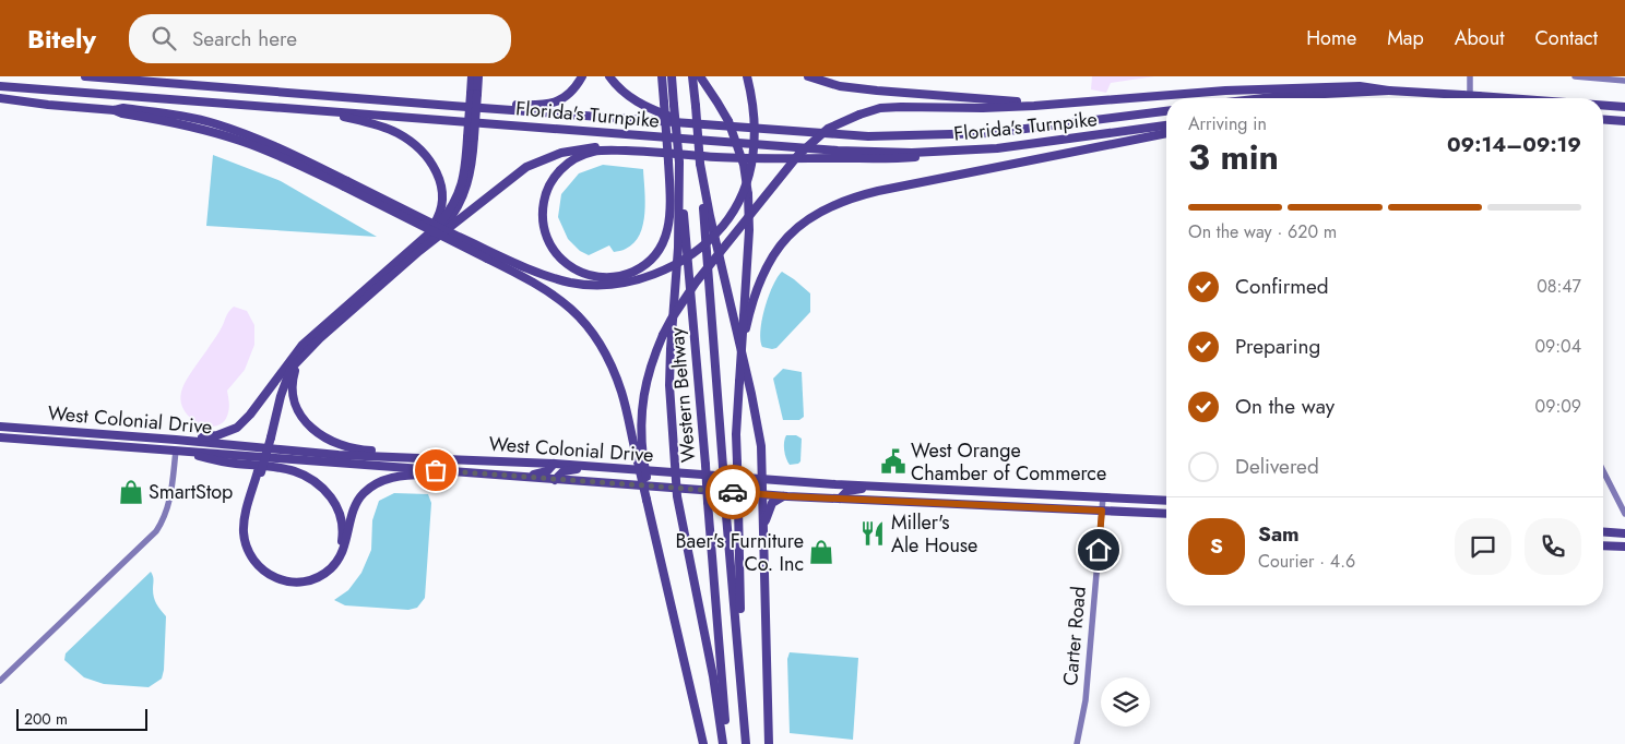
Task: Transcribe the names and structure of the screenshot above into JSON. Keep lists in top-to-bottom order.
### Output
{
  "streets": {
    "highway": ["Florida's Turnpike", "Western Beltway", "West Colonial Drive"],
    "street": ["Carter Road"]
  },
  "crossings": [
    ["West Colonial Drive", "Carter Road"]
  ],
  "places": {
    "public building": ["West Orange Chamber of Commerce"],
    "shop": ["SmartStop", "Baer's Furniture Co. Inc"],
    "restaurant": ["Miller's Ale House"]
  },
  "scale_bar": "200 m",
  "page": {
    "header": "Bitely",
    "search": "Search here",
    "nav": [
      "Home",
      "Map",
      "About",
      "Contact"
    ],
    "heading": ["3 min", "Arriving in", "09:14–09:19"],
    "panel": ["Sam", "Courier · 4.6"],
    "bar": "On the way · 620 m",
    "list": [
      ["Confirmed", "08:47"],
      ["Preparing", "09:04"],
      ["On the way", "09:09"],
      "Delivered"
    ],
    "round": "S",
    "scale": "200 m"
  }
}
